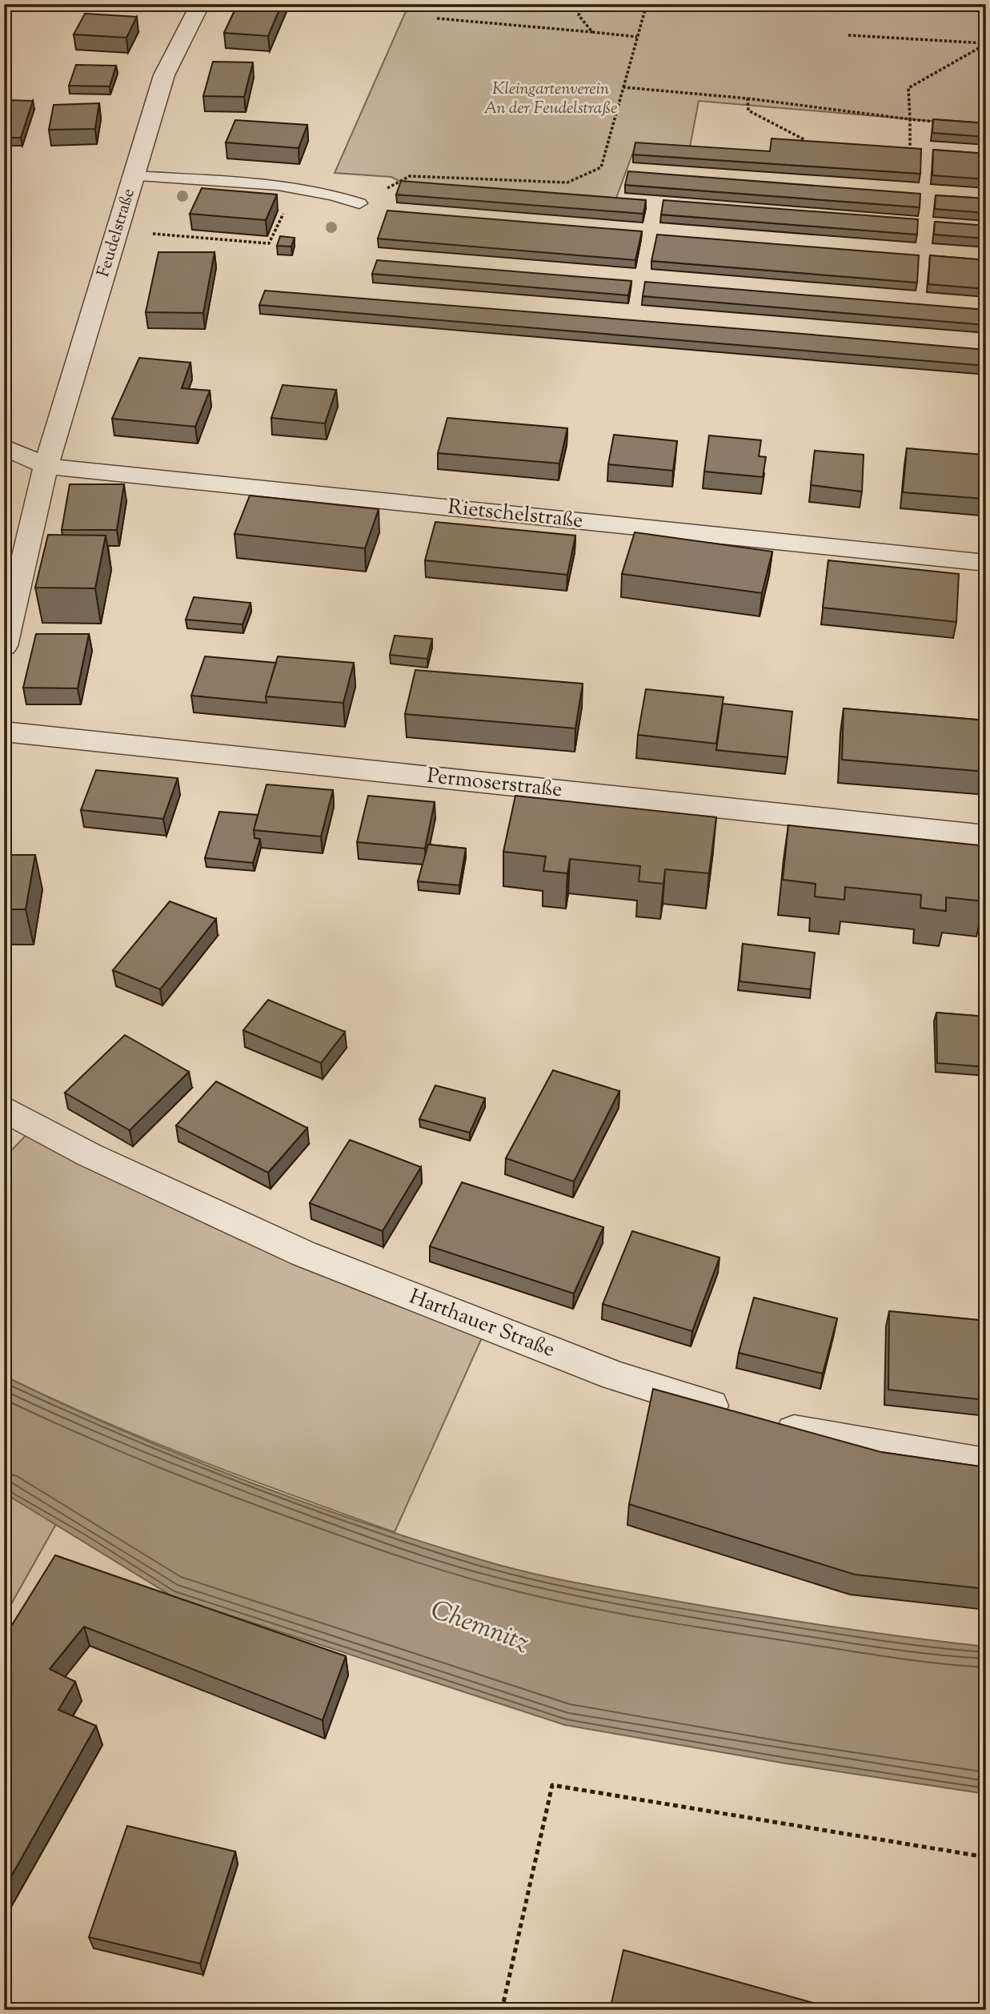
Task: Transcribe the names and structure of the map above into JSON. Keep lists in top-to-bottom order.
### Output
{
  "streets": {
    "street": [
      "Feudelstraße",
      "Rietschelstraße",
      "Permoserstraße",
      "Harthauer Straße"
    ]
  },
  "crossings": [
    ["Feudelstraße", "Rietschelstraße"]
  ],
  "water": ["Chemnitz"],
  "parks": ["Kleingartenverein An der Feudelstraße"]
}
